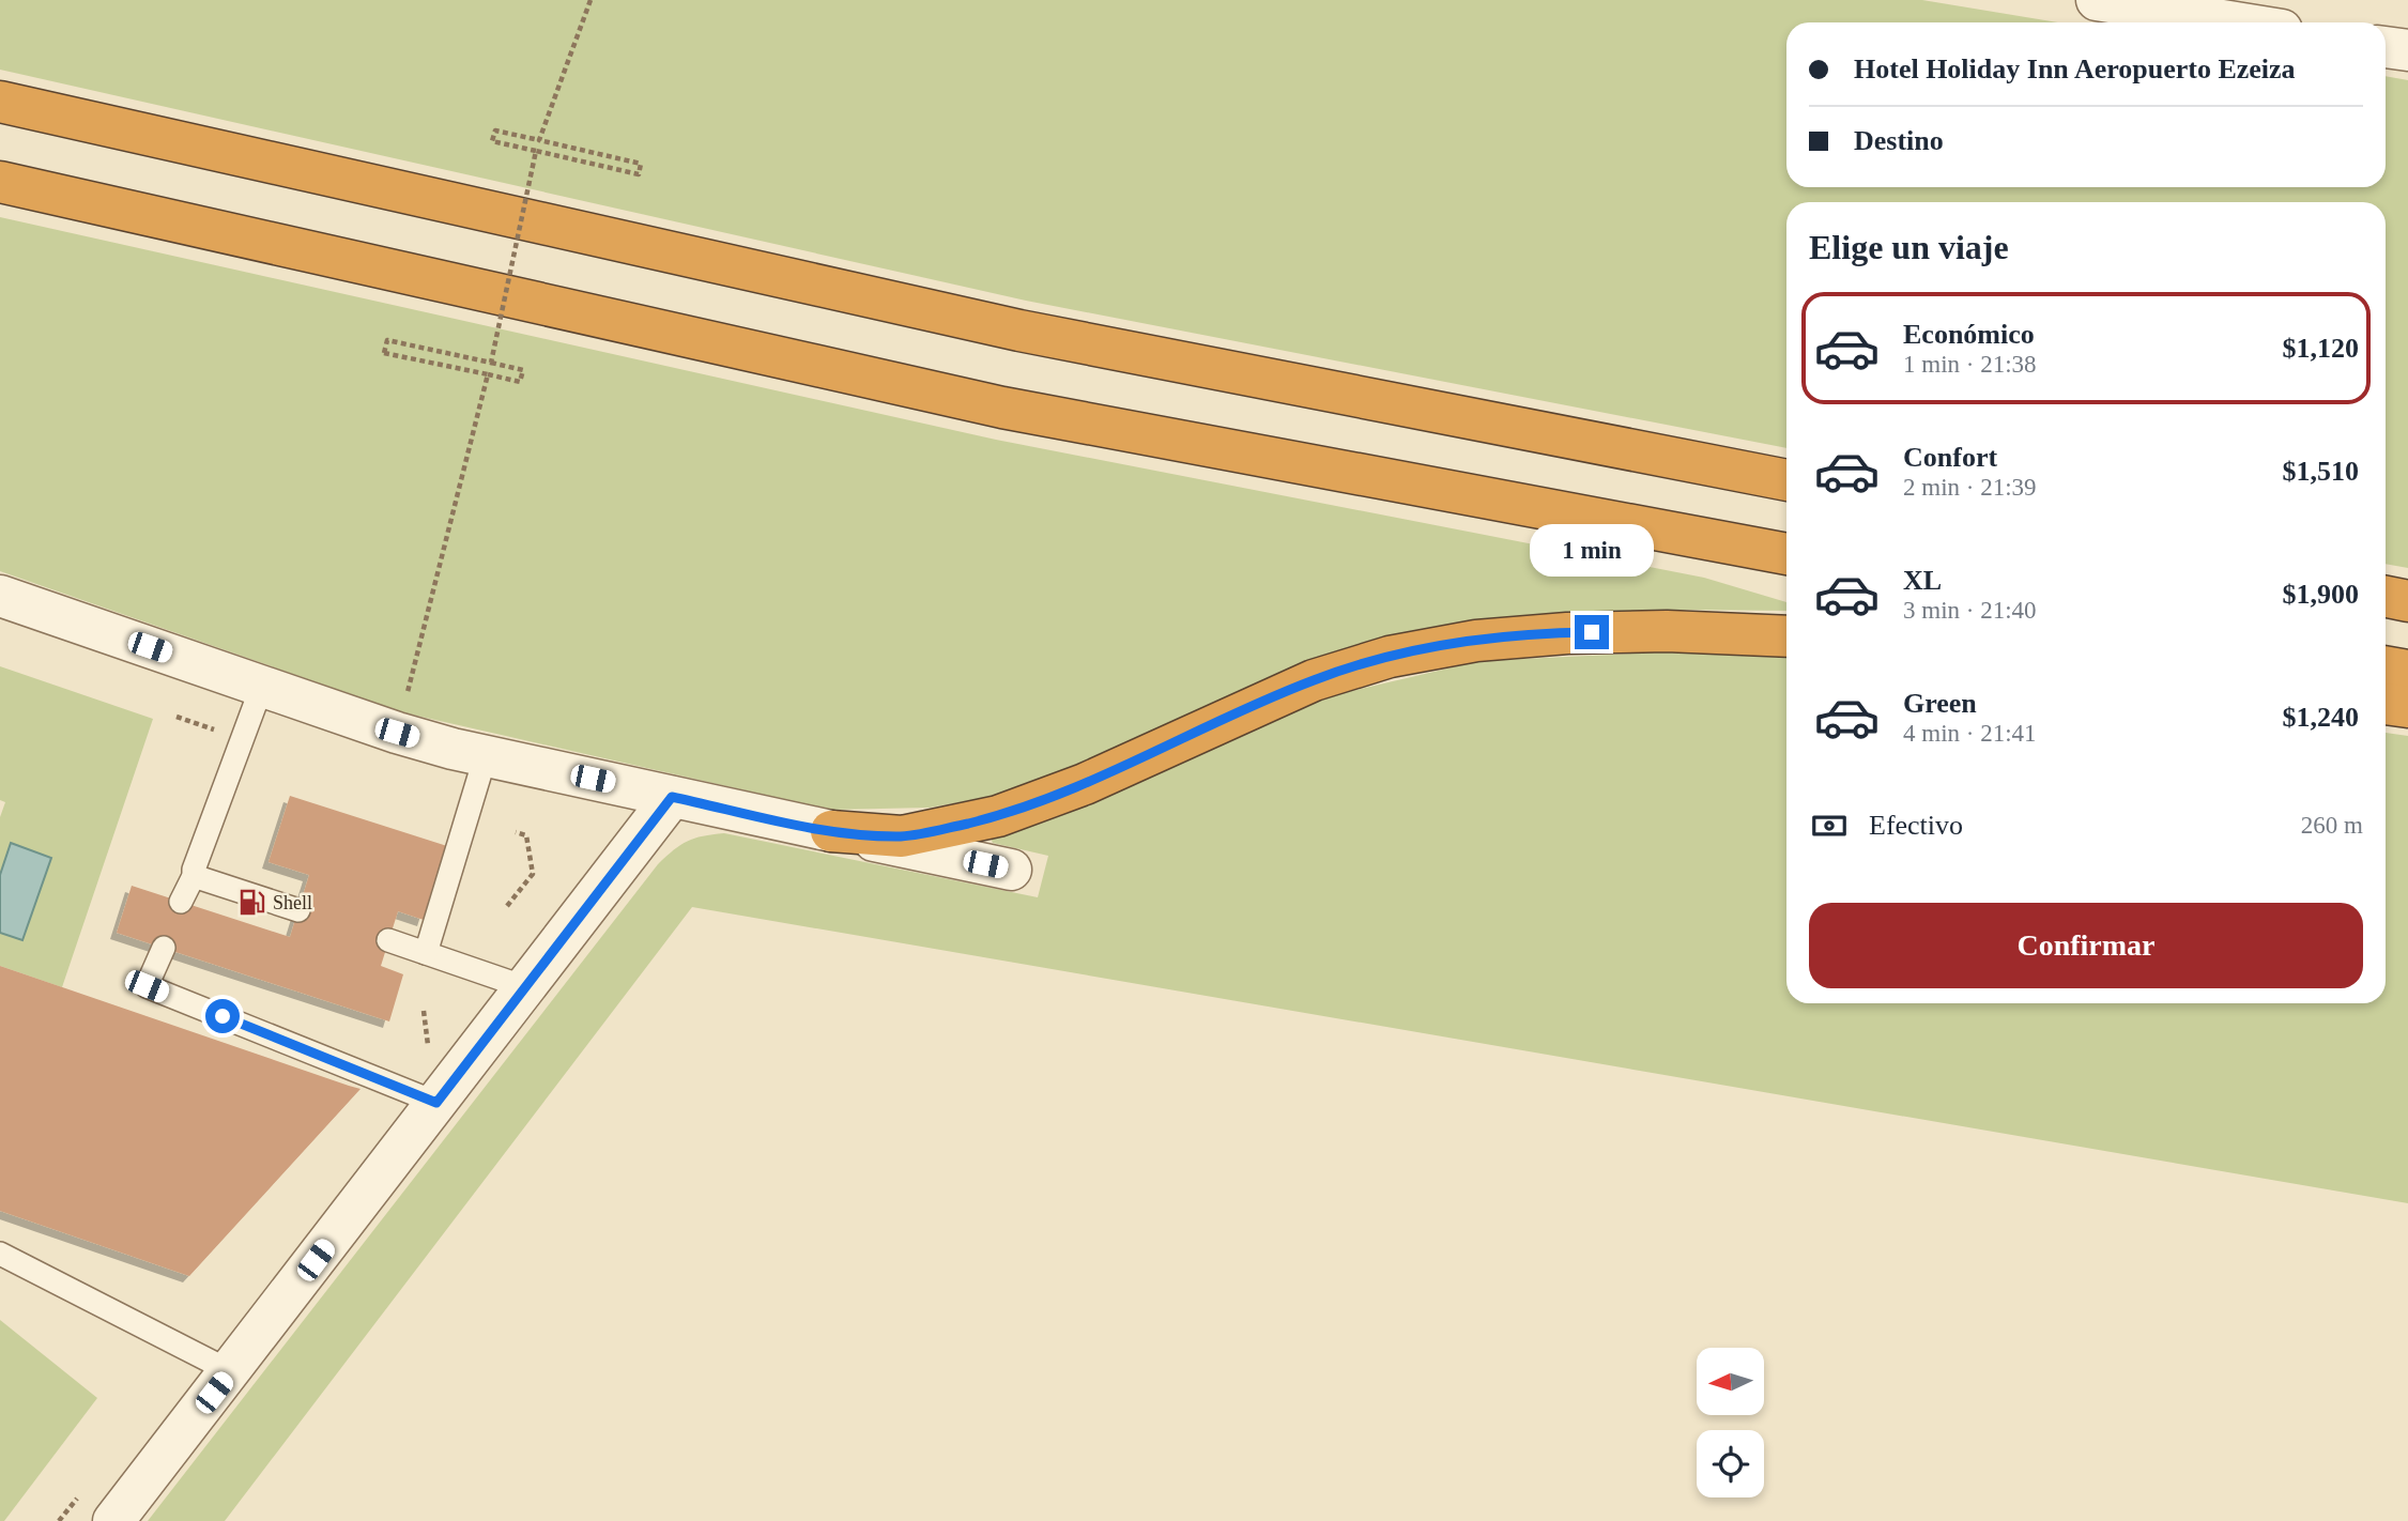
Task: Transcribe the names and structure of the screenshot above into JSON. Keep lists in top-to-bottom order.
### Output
{
  "places": {
    "fuel station": ["Shell"]
  },
  "north": "left",
  "page": {
    "banner": ["Hotel Holiday Inn Aeropuerto Ezeiza", "Destino"],
    "heading": "Elige un viaje",
    "list": [
      {
        "name": "Económico",
        "note": "1 min · 21:38",
        "value": "$1,120"
      },
      {
        "name": "Confort",
        "note": "2 min · 21:39",
        "value": "$1,510"
      },
      {
        "name": "XL",
        "note": "3 min · 21:40",
        "value": "$1,900"
      },
      {
        "name": "Green",
        "note": "4 min · 21:41",
        "value": "$1,240"
      }
    ],
    "bubble": "1 min",
    "pay": ["Efectivo", "260 m"],
    "buttons": "Confirmar"
  }
}
